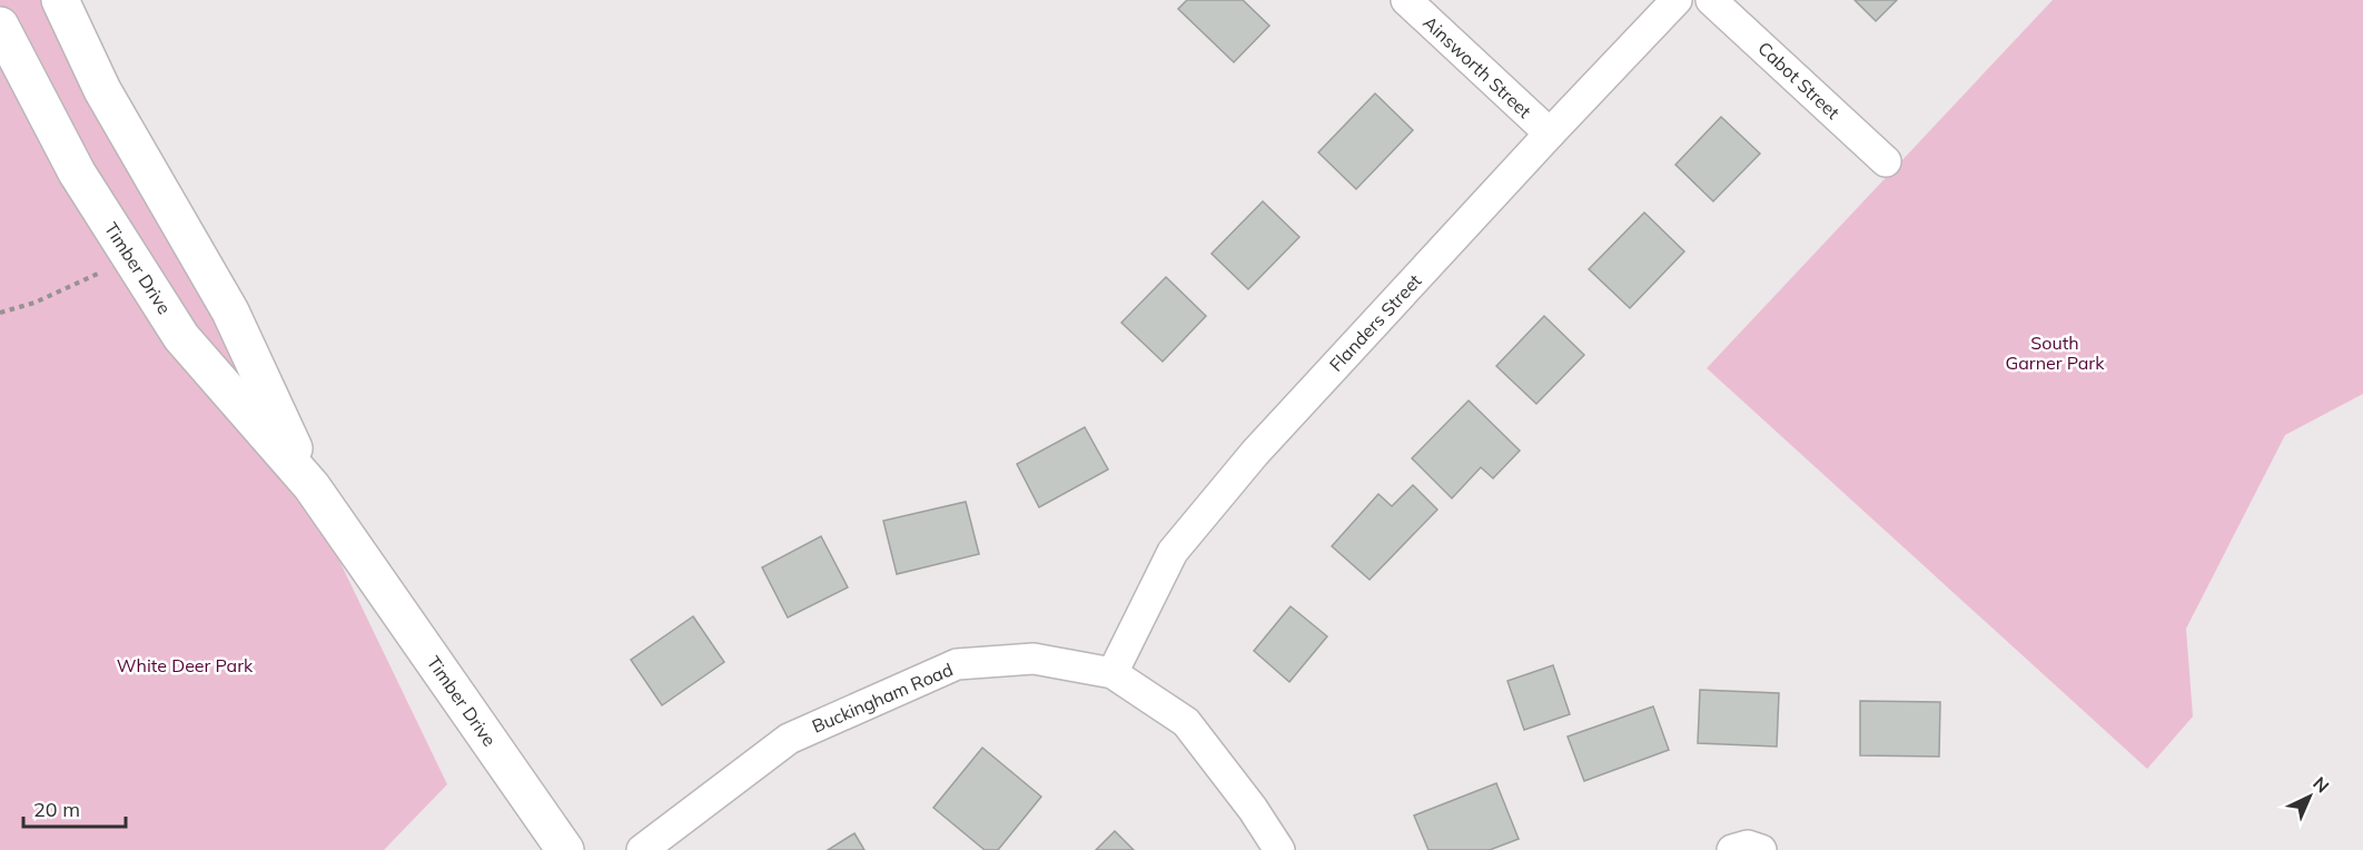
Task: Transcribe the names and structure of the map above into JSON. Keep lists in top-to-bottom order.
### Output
{
  "streets": {
    "main road": ["Timber Drive"],
    "street": [
      "Ainsworth Street",
      "Cabot Street",
      "Flanders Street",
      "Buckingham Road"
    ]
  },
  "crossings": [
    ["Ainsworth Street", "Flanders Street"],
    ["Flanders Street", "Buckingham Road"]
  ],
  "parks": ["South Garner Park", "White Deer Park"],
  "scale_bar": "20 m",
  "north": "top right"
}
